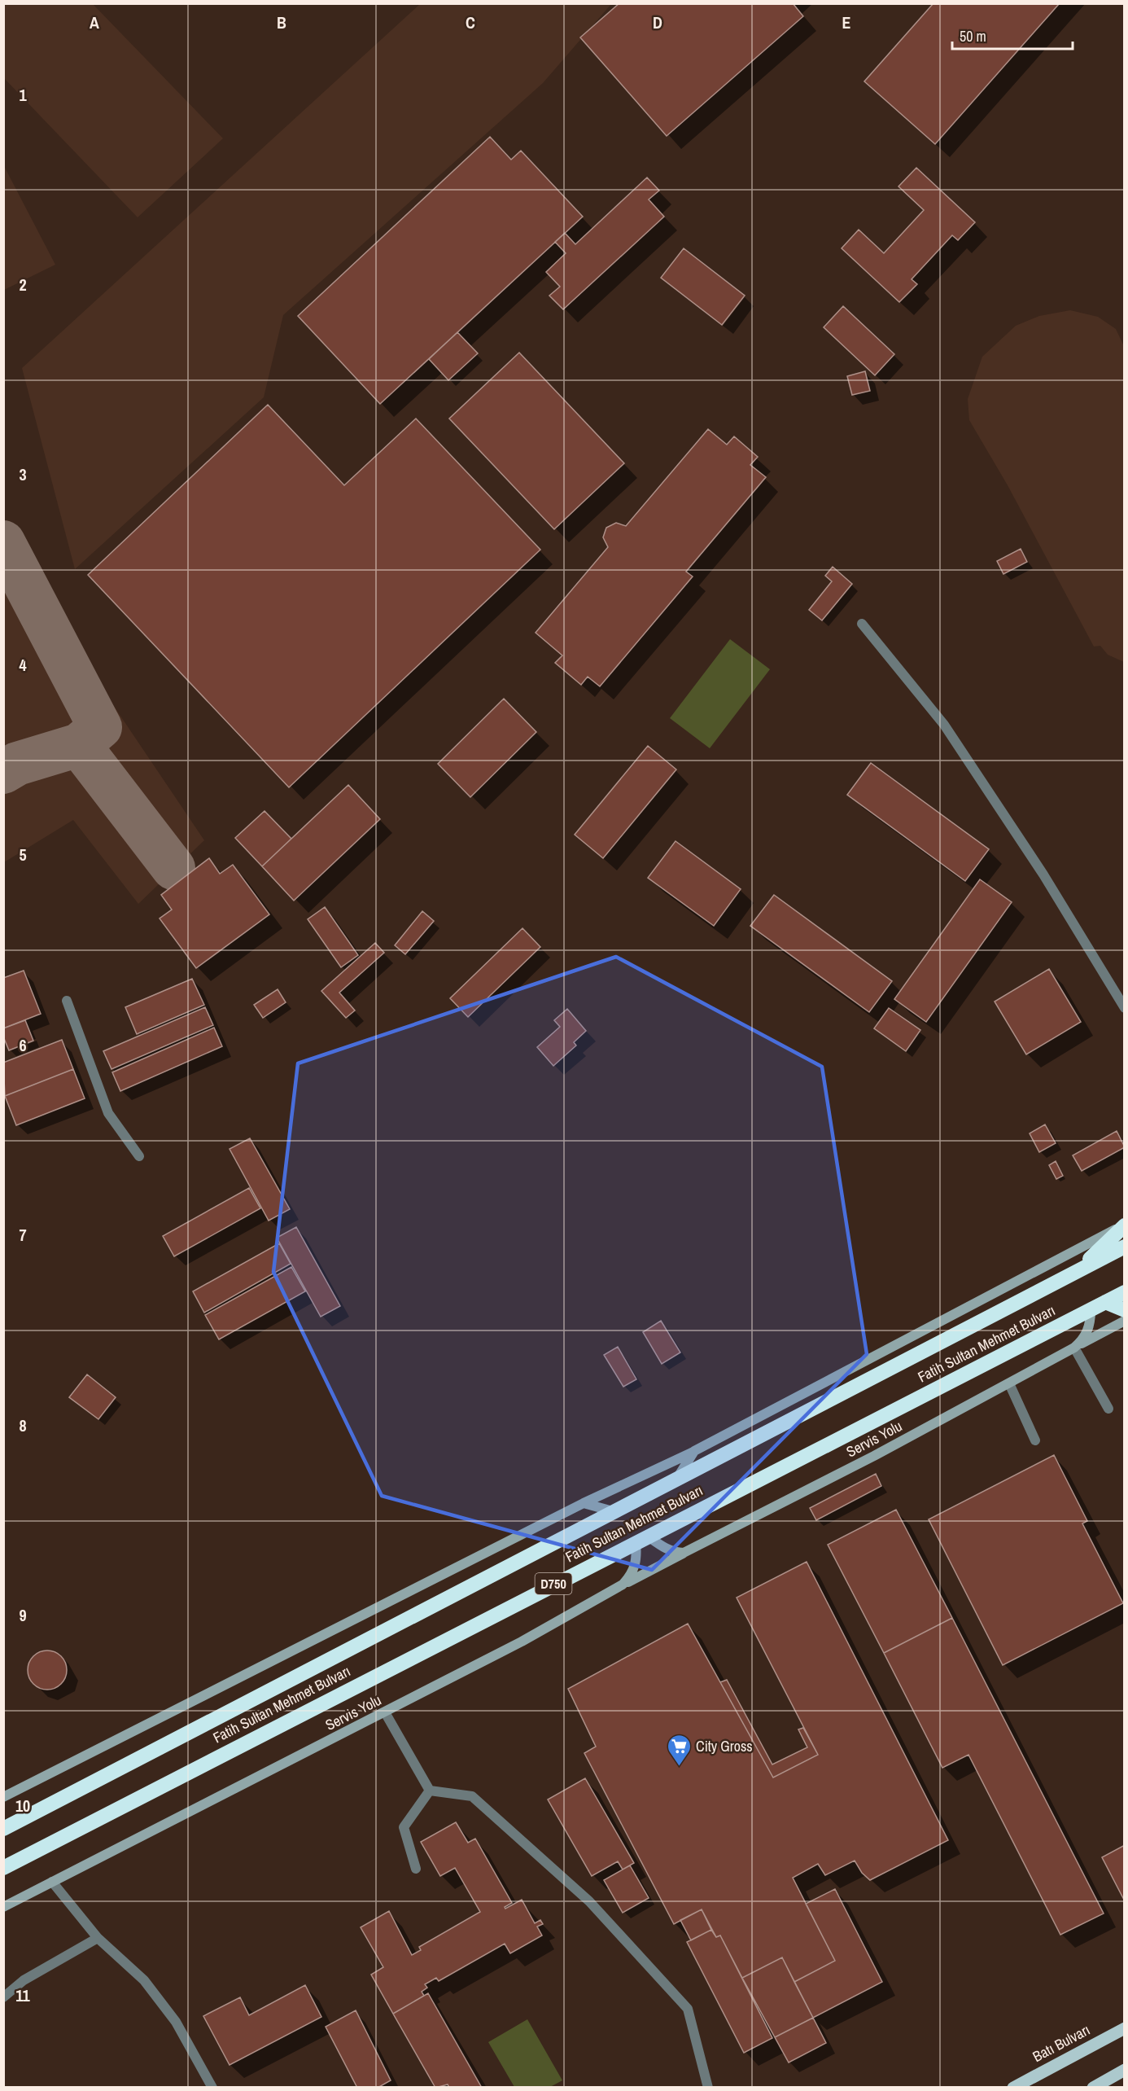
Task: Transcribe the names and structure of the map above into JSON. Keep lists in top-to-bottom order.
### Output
{
  "streets": {
    "highway": ["Fatih Sultan Mehmet Bulvarı", "D750"],
    "main road": ["Batı Bulvarı"],
    "street": ["Servis Yolu"]
  },
  "crossings": [
    ["Fatih Sultan Mehmet Bulvarı", "Servis Yolu"]
  ],
  "places": {
    "supermarket": ["City Gross"]
  },
  "scale_bar": "50 m",
  "grid": {
    "columns": [
      "A",
      "B",
      "C",
      "D",
      "E"
    ],
    "rows": [
      "1",
      "2",
      "3",
      "4",
      "5",
      "6",
      "7",
      "8",
      "9",
      "10",
      "11"
    ]
  }
}
